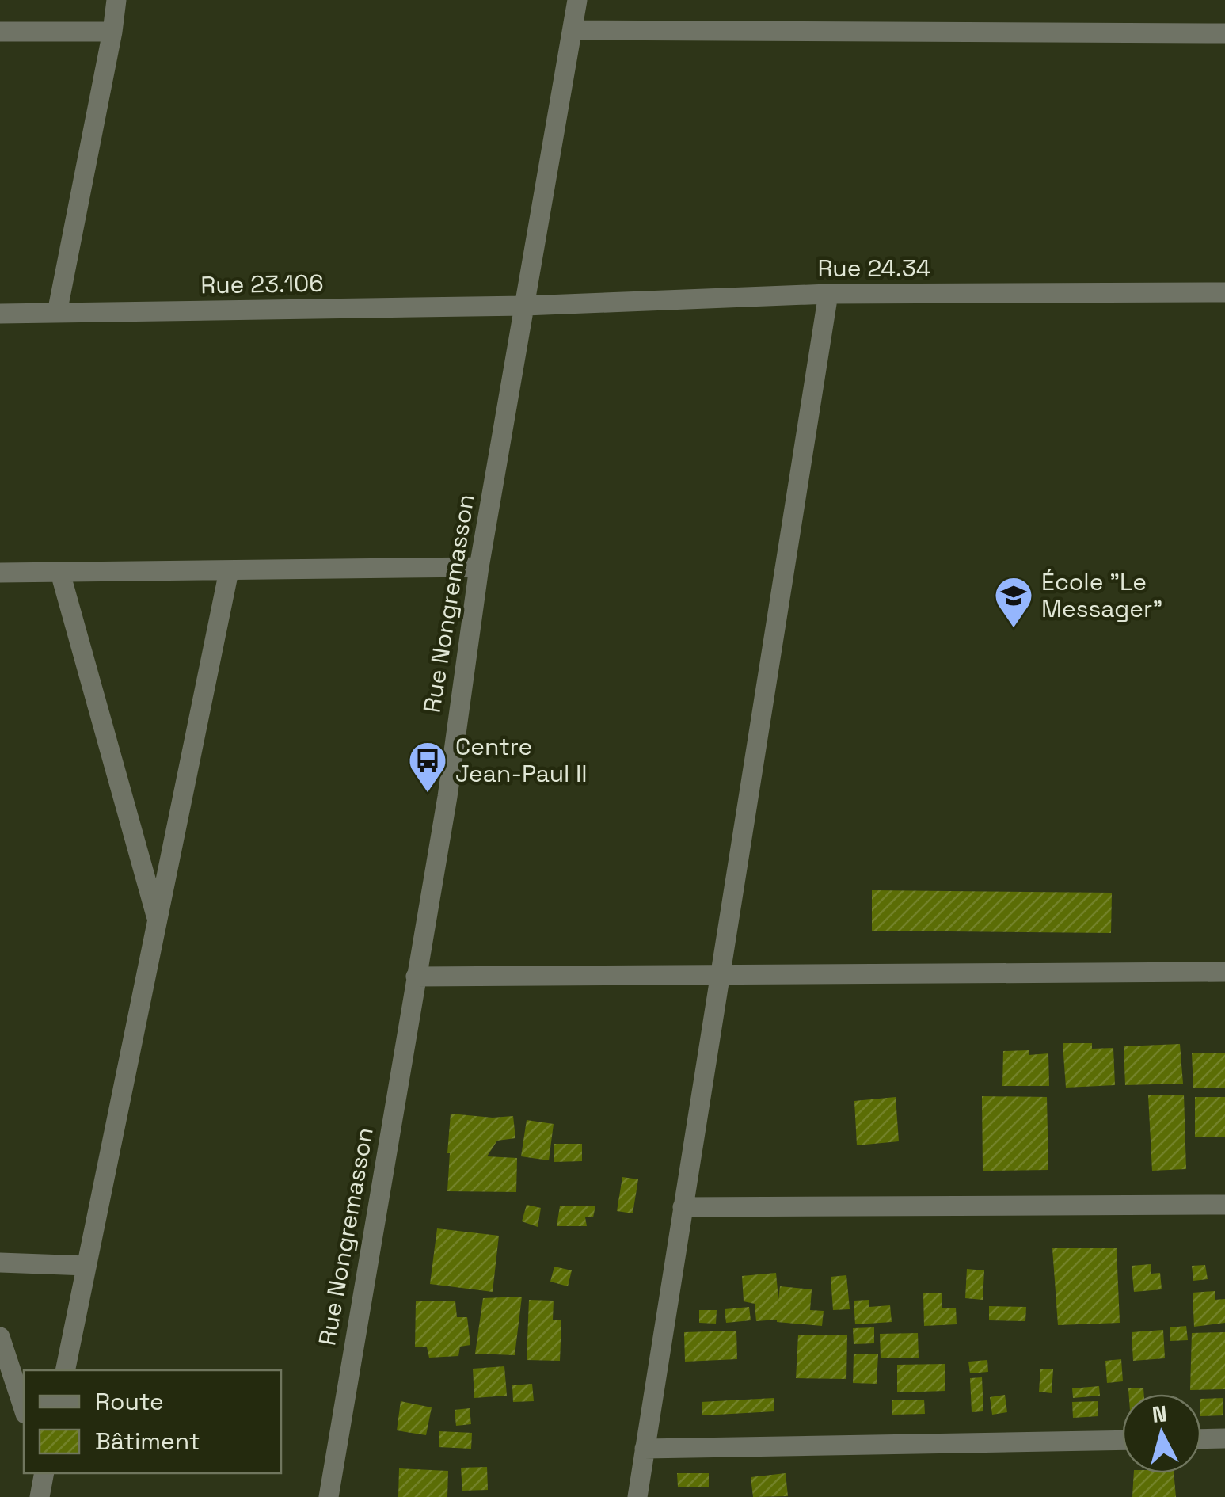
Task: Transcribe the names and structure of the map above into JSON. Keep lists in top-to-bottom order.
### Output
{
  "streets": {
    "street": ["Rue 24.34", "Rue 23.106", "Rue Nongremasson"]
  },
  "crossings": [
    ["Rue 24.34", "Rue 23.106"],
    ["Rue 24.34", "Rue Nongremasson"],
    ["Rue 23.106", "Rue Nongremasson"]
  ],
  "places": {
    "school or university": ["École \"Le Messager\""],
    "bus stop": ["Centre Jean-Paul II"]
  },
  "legend": ["Route", "Bâtiment"],
  "north": "top"
}
